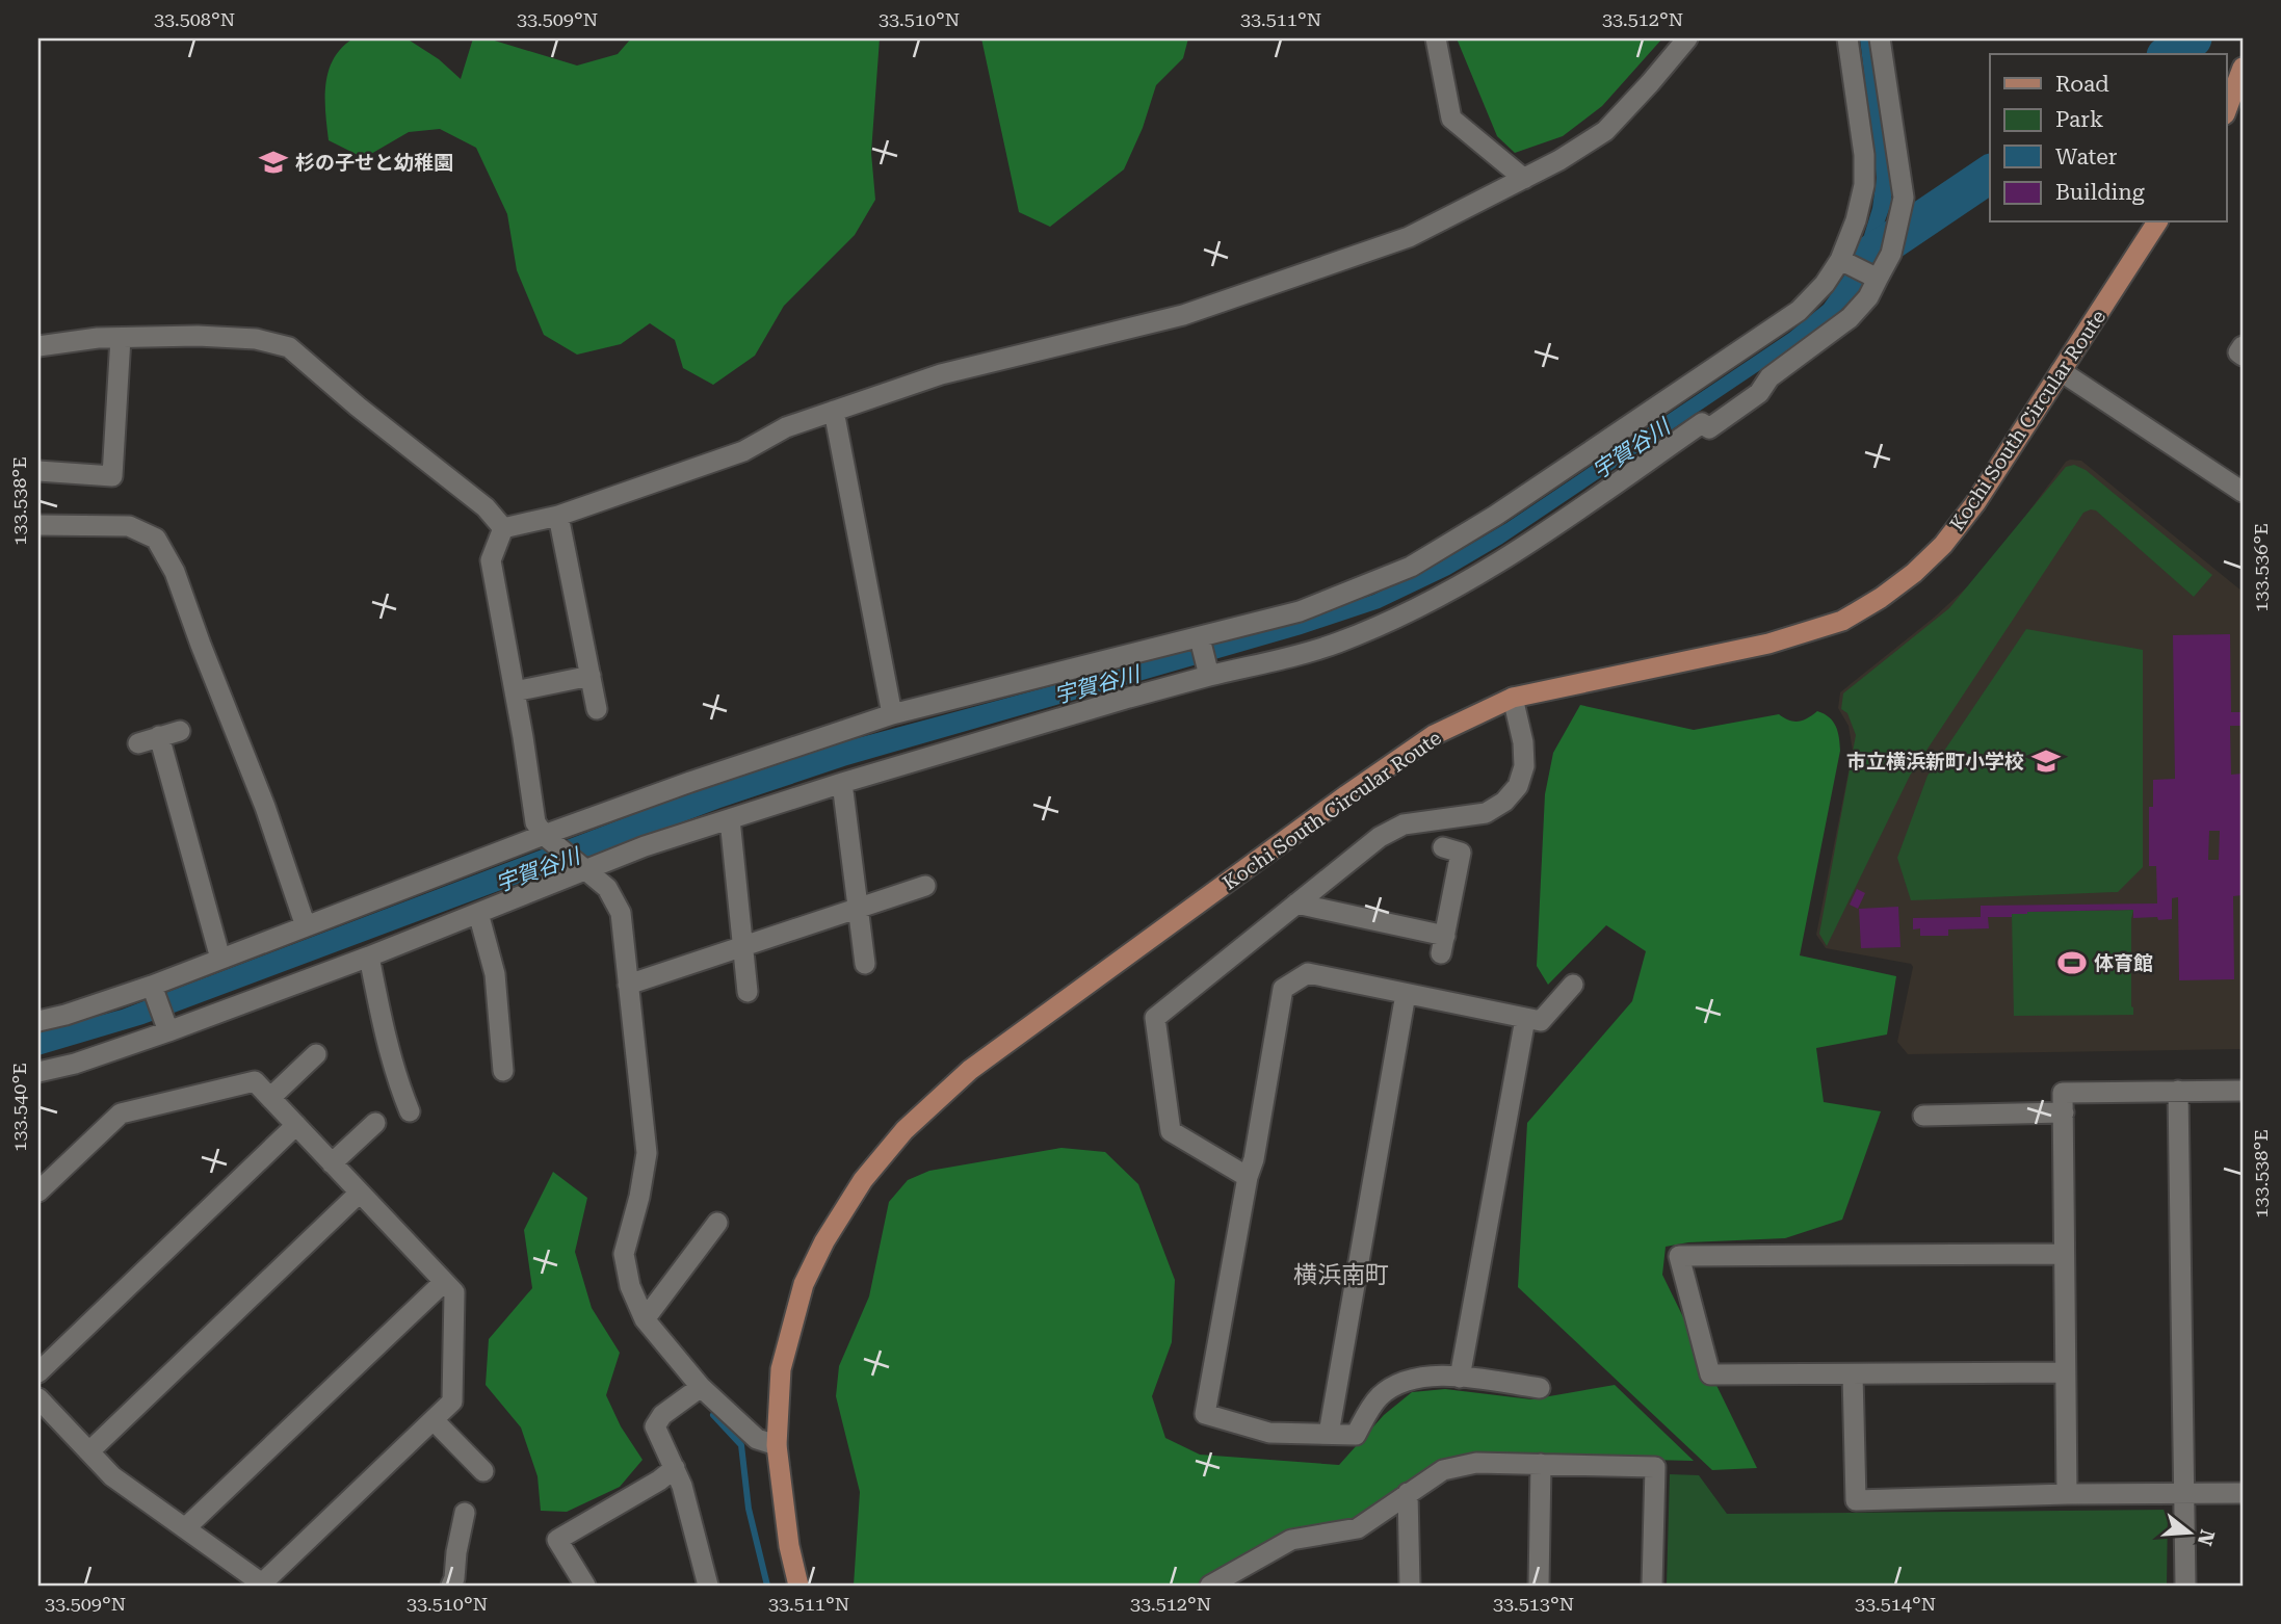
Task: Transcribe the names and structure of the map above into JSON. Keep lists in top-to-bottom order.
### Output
{
  "streets": {
    "main road": ["Kochi South Circular Route"]
  },
  "districts": ["横浜南町"],
  "water": ["宇賀谷川"],
  "places": {
    "school or university": ["杉の子せと幼稚園", "市立横浜新町小学校"],
    "sports": ["体育館"]
  },
  "legend": [
    "Road",
    "Park",
    "Water",
    "Building"
  ],
  "north": "right",
  "coordinates": [
    "33.508°N",
    "33.509°N",
    "33.510°N",
    "33.511°N",
    "33.512°N",
    "133.538°E",
    "133.536°E",
    "133.540°E",
    "33.513°N",
    "33.514°N"
  ]
}
